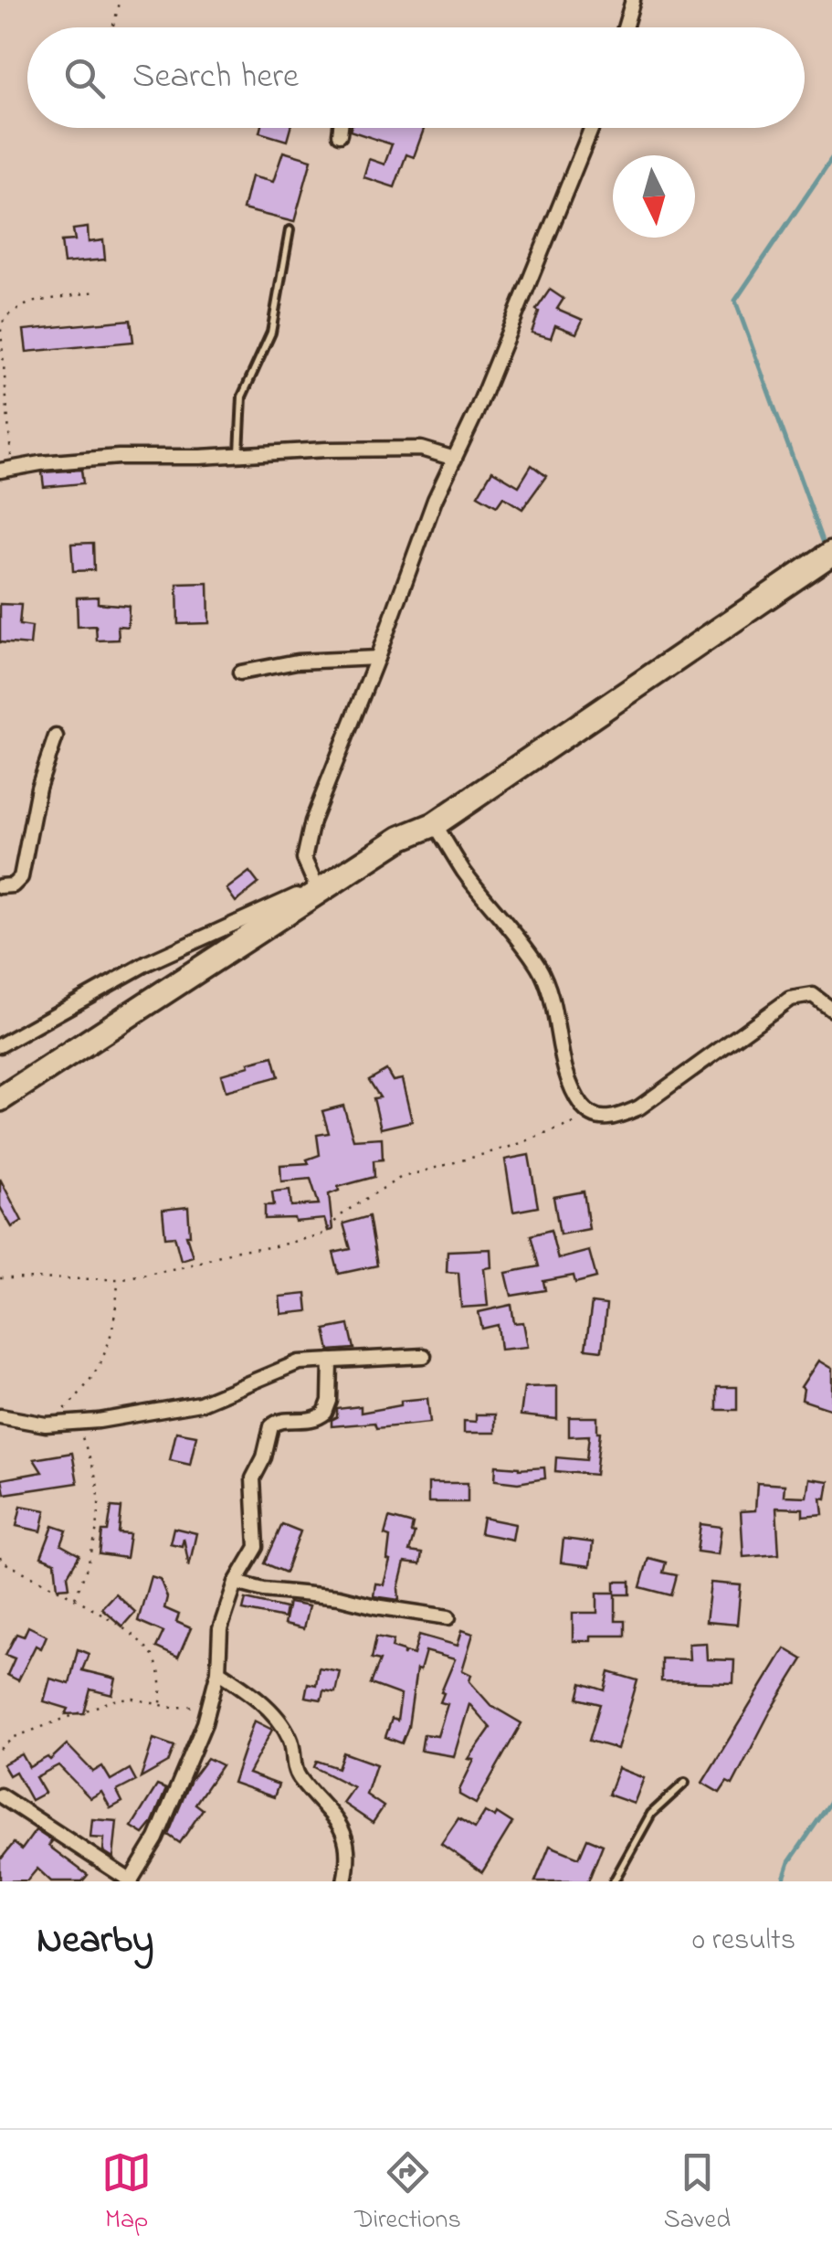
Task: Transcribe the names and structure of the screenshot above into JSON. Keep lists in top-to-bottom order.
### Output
{
  "north": "bottom",
  "page": {
    "search": "Search here",
    "heading": ["Nearby", "0 results"],
    "nav": ["Map", "Directions", "Saved"]
  }
}
